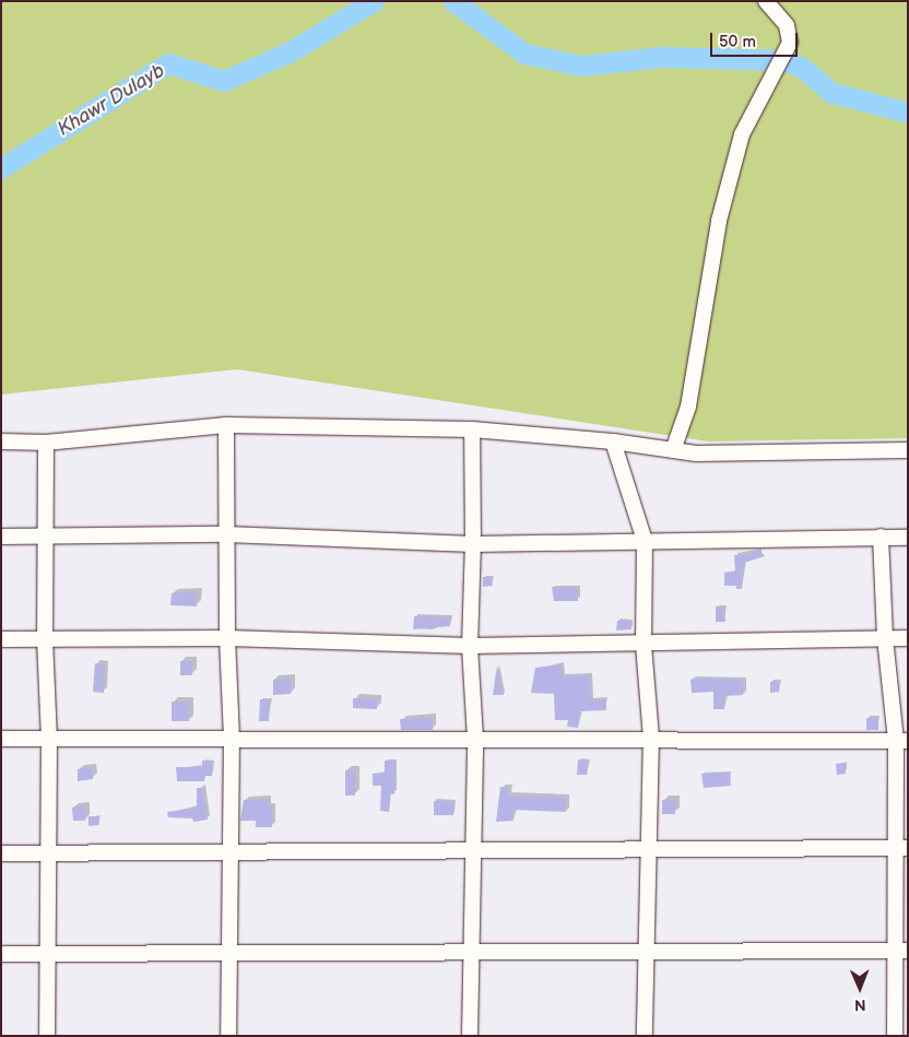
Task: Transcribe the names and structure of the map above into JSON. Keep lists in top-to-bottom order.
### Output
{
  "water": ["Khawr Dulayb"],
  "scale_bar": "50 m",
  "north": "bottom"
}
